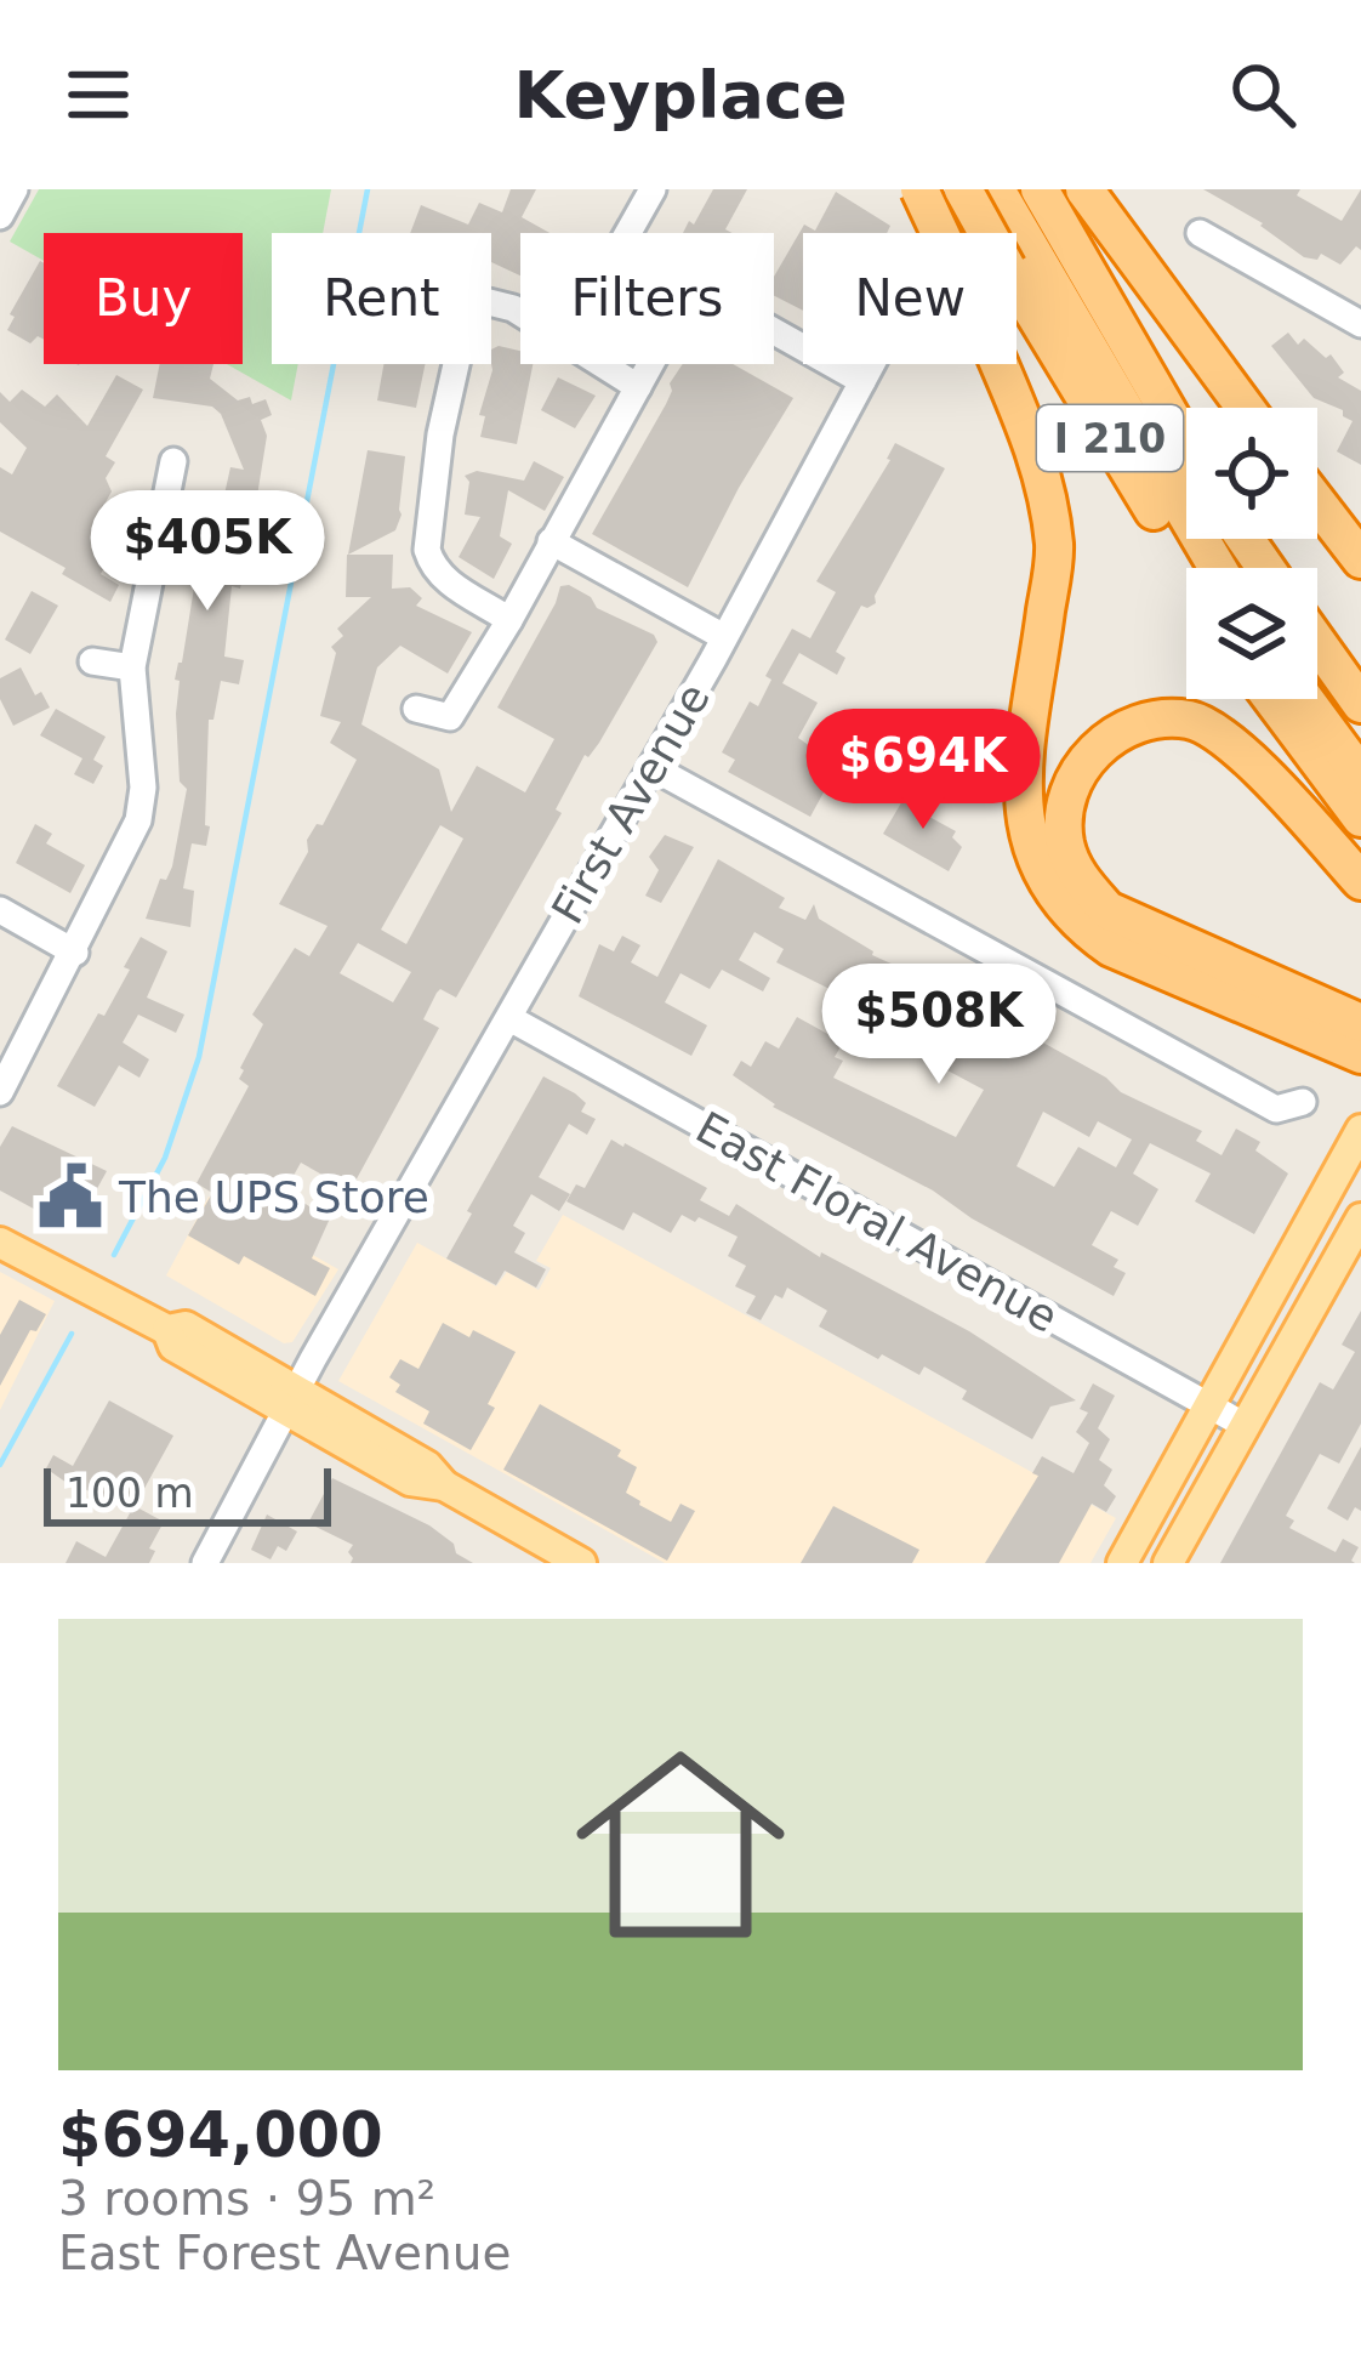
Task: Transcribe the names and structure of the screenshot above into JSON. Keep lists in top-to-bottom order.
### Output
{
  "streets": {
    "highway": ["I 210"],
    "street": ["First Avenue", "East Floral Avenue"]
  },
  "crossings": [
    ["I 210", "First Avenue"],
    ["First Avenue", "East Floral Avenue"]
  ],
  "places": {
    "public building": ["The UPS Store"]
  },
  "scale_bar": "100 m",
  "page": {
    "header": "Keyplace",
    "chip": [
      "Buy",
      "Rent",
      "Filters",
      "New"
    ],
    "price": ["$405K", "$694K", "$508K"],
    "scale": "100 m",
    "list": [
      {
        "name": "$694,000",
        "note": "3 rooms · 95 m² · East Forest Avenue"
      }
    ]
  }
}
